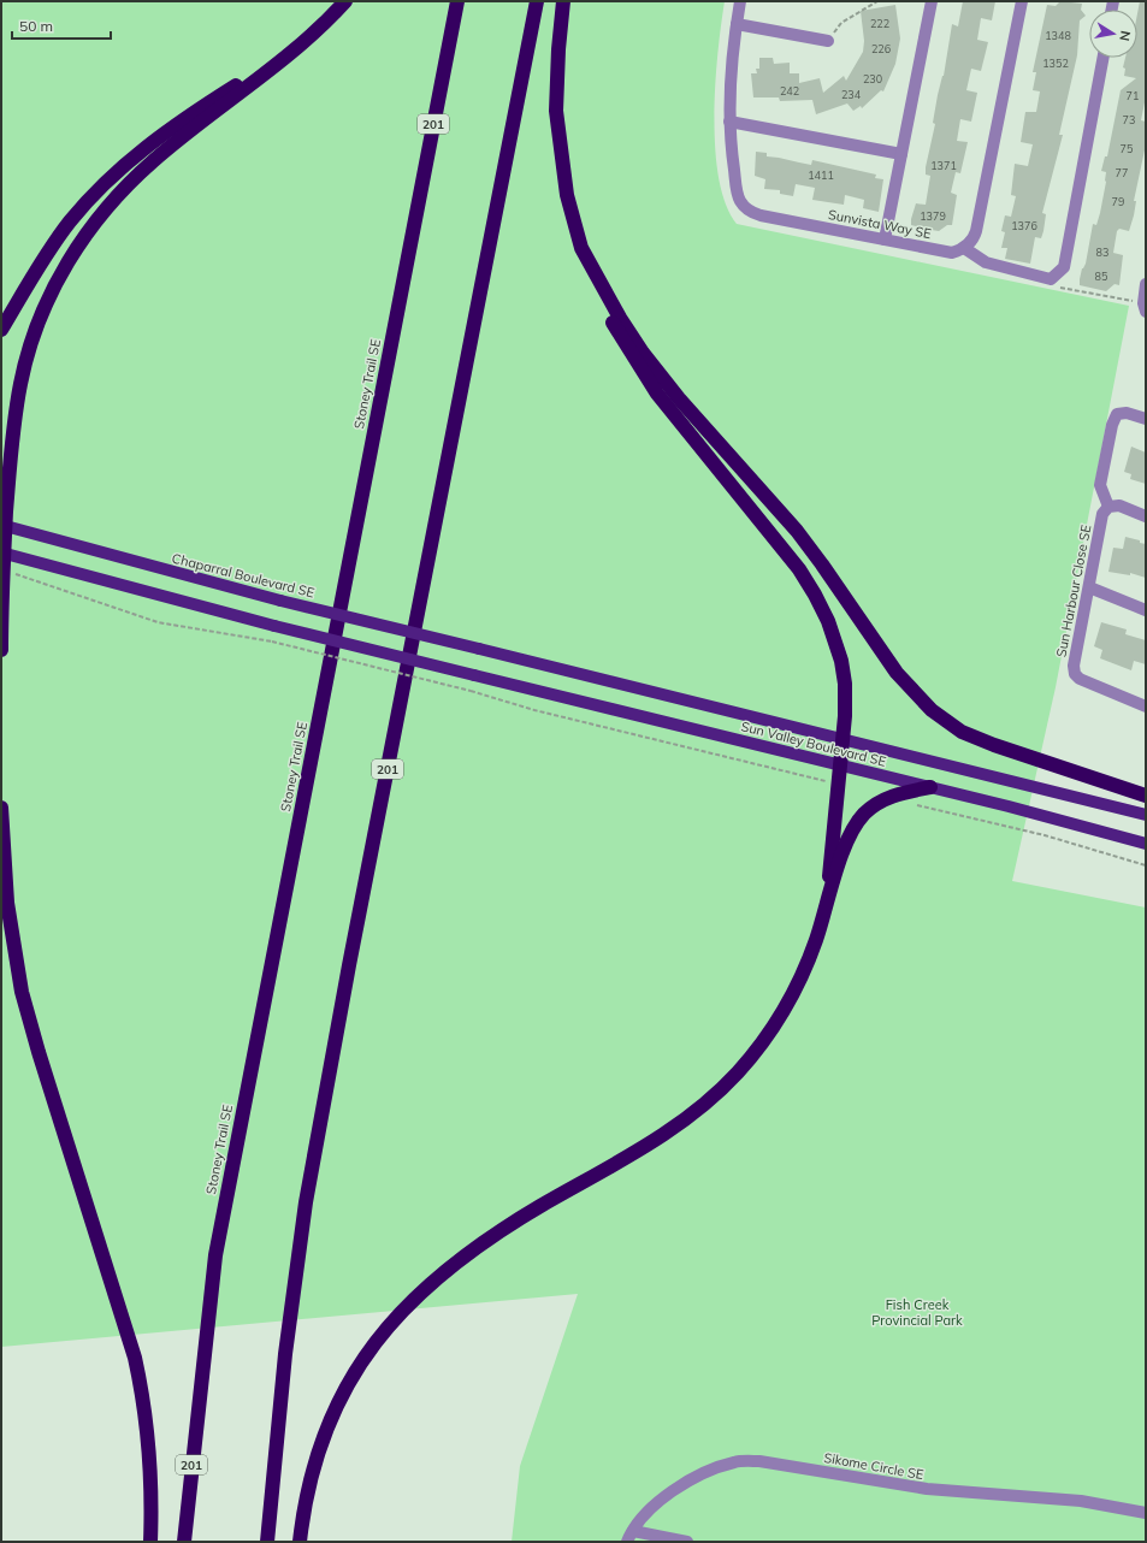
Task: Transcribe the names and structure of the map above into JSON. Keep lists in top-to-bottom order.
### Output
{
  "streets": {
    "highway": ["201", "Stoney Trail SE"],
    "main road": ["Chaparral Boulevard SE", "Sun Valley Boulevard SE"],
    "street": ["Sunvista Way SE", "Sun Harbour Close SE", "Sikome Circle SE"]
  },
  "crossings": [
    ["Chaparral Boulevard SE", "Sun Valley Boulevard SE"]
  ],
  "parks": ["Fish Creek Provincial Park"],
  "house_numbers": [
    "222",
    "1348",
    "226",
    "1352",
    "230",
    "242",
    "234",
    "71",
    "73",
    "75",
    "1371",
    "77",
    "1411",
    "79",
    "1379",
    "1376",
    "83",
    "85"
  ],
  "scale_bar": "50 m",
  "north": "right"
}
